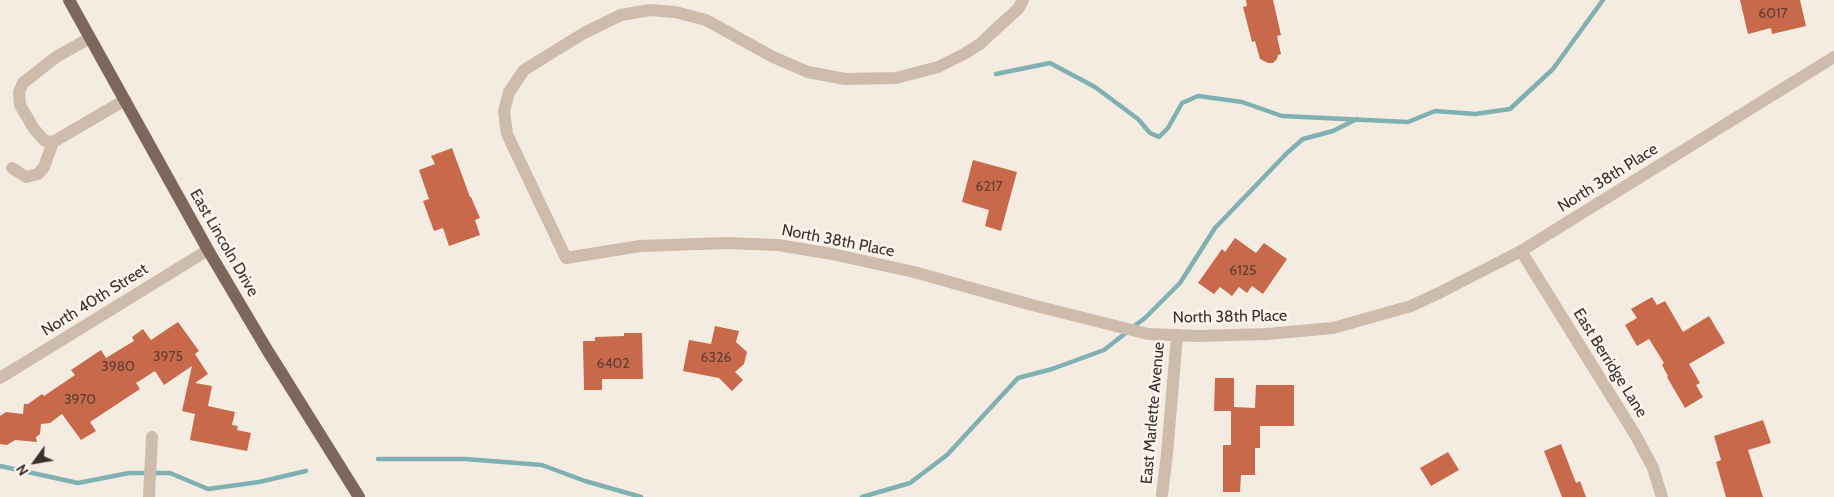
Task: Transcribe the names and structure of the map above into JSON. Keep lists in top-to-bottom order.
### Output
{
  "streets": {
    "main road": ["East Lincoln Drive"],
    "street": [
      "North 38th Place",
      "North 40th Street",
      "East Berridge Lane",
      "East Marlette Avenue"
    ]
  },
  "crossings": [
    ["North 38th Place", "East Berridge Lane"],
    ["North 38th Place", "East Marlette Avenue"],
    ["East Lincoln Drive", "North 40th Street"]
  ],
  "house_numbers": [
    "6017",
    "6217",
    "6125",
    "3975",
    "6326",
    "6402",
    "3980",
    "3970"
  ],
  "north": "bottom left"
}
